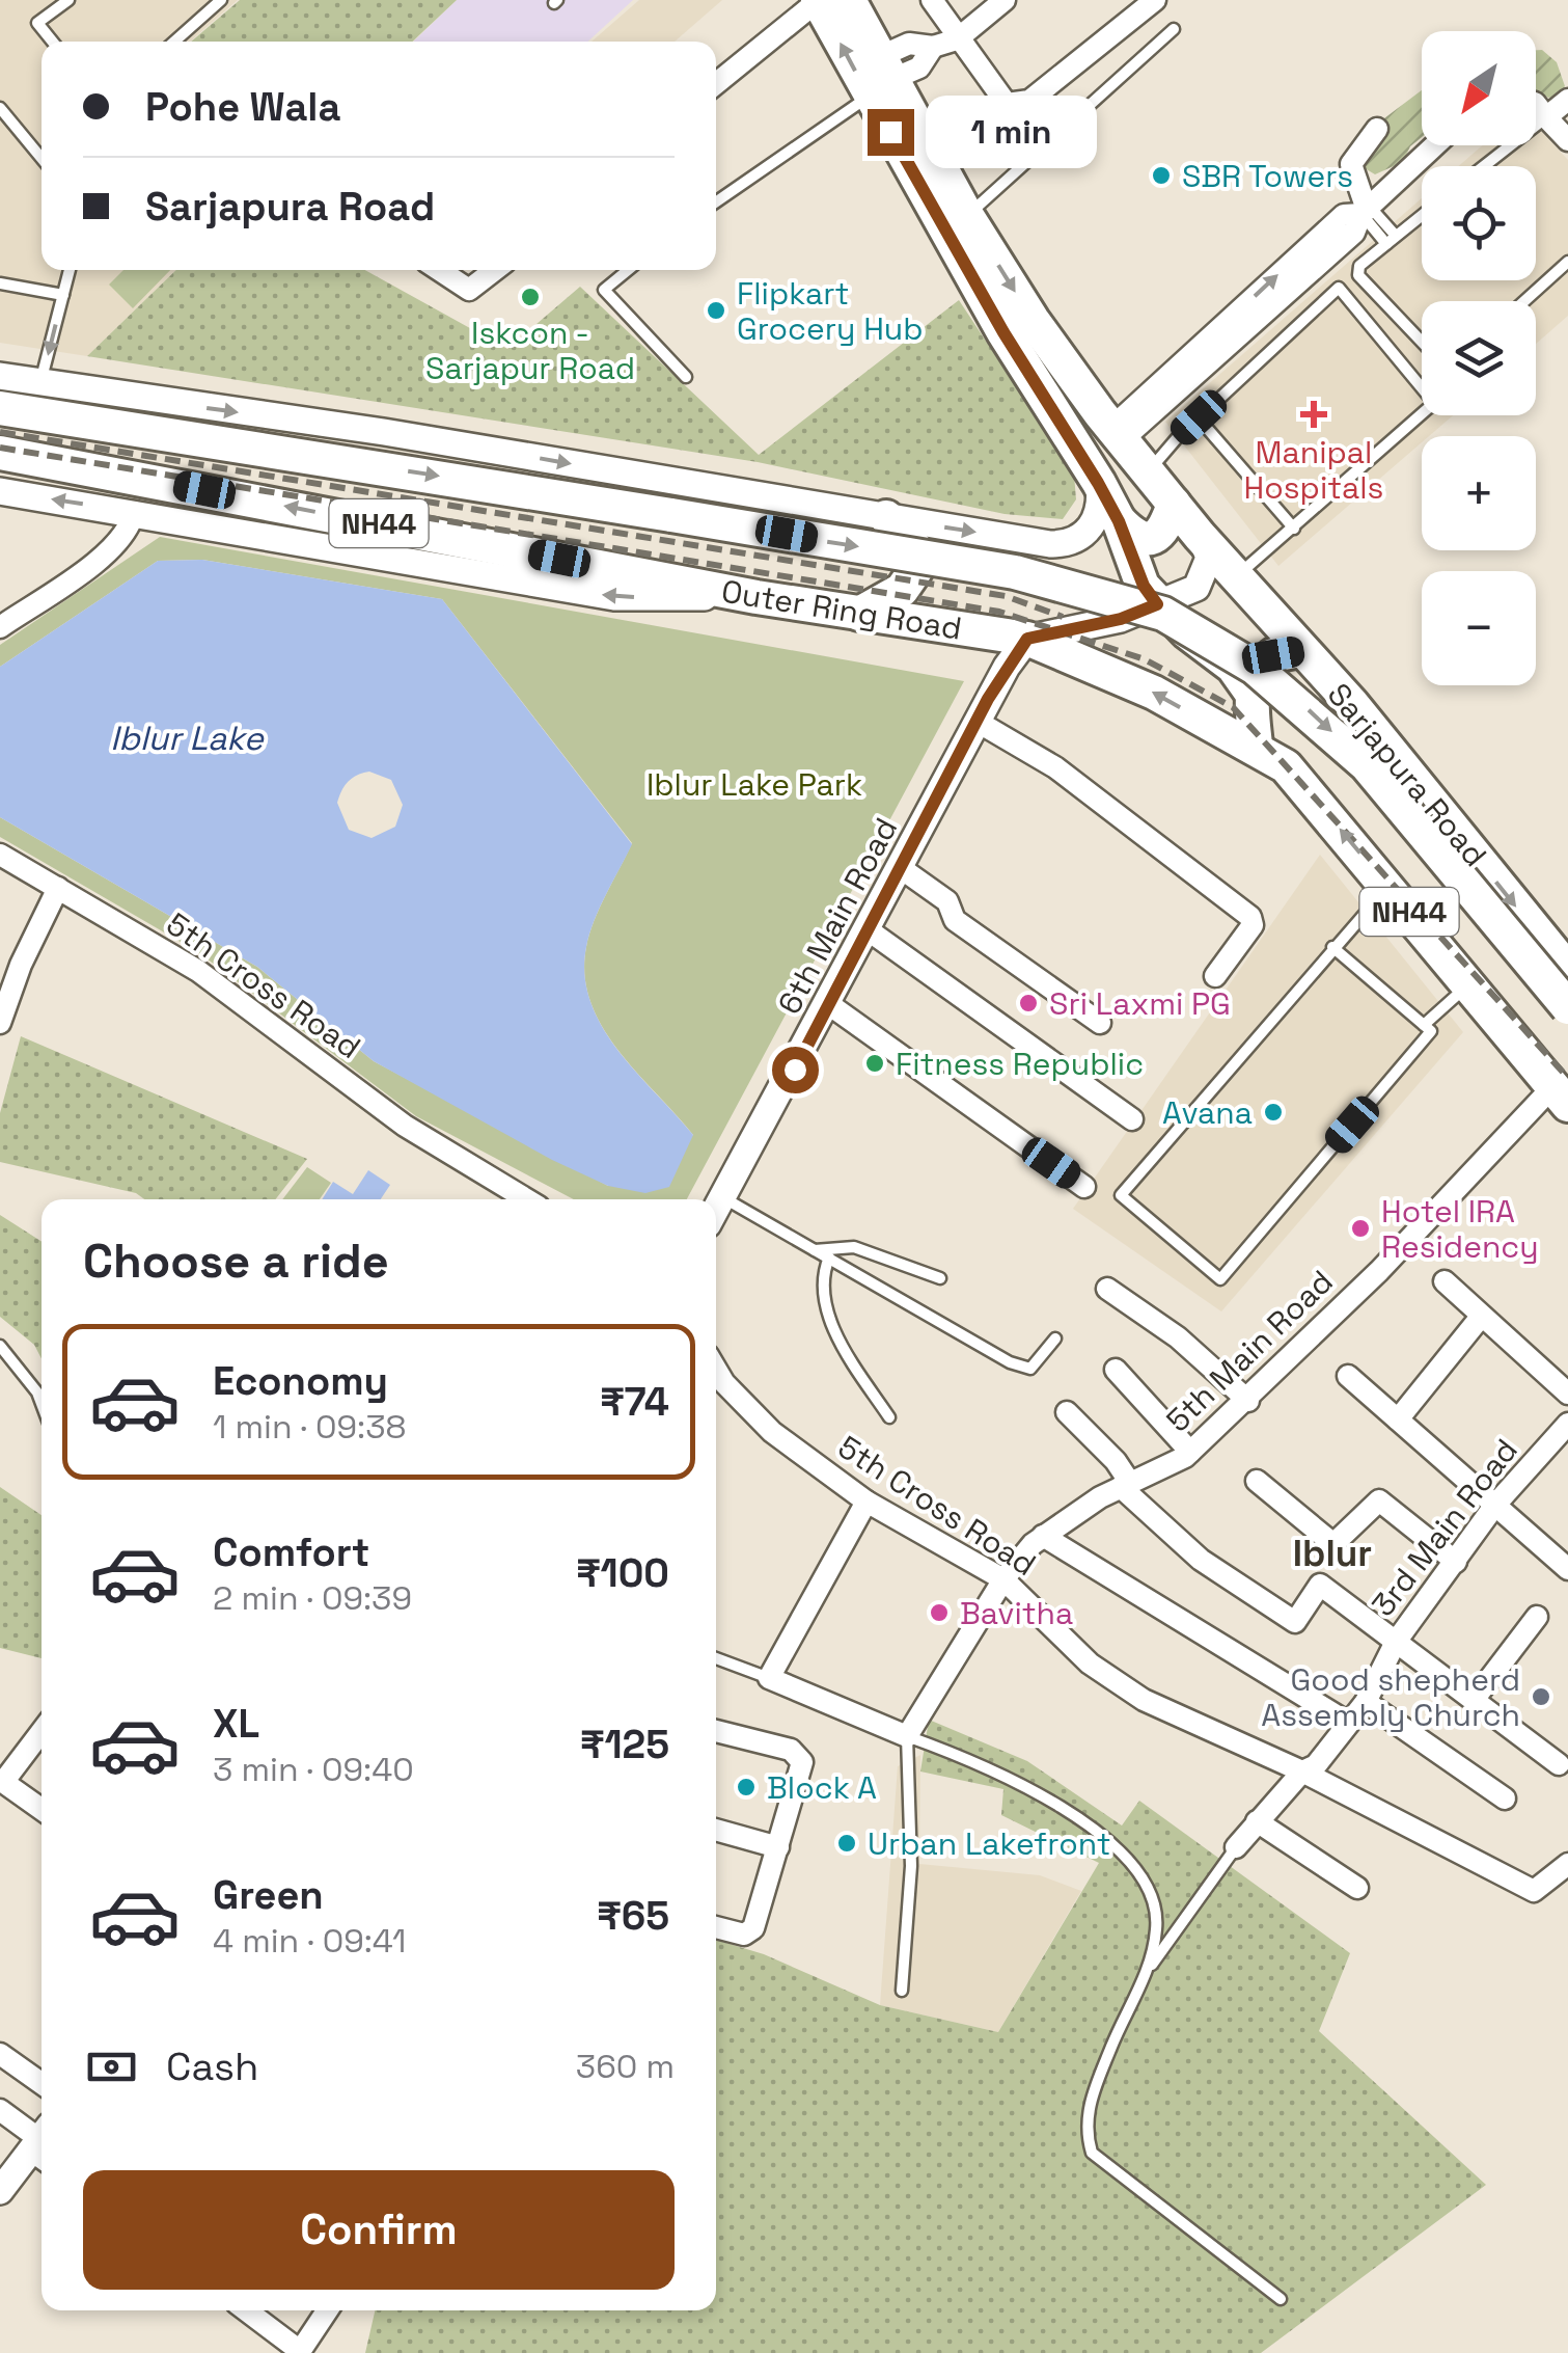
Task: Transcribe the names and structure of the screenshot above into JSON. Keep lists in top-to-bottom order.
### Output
{
  "streets": {
    "main road": ["NH44", "Outer Ring Road", "Sarjapura Road"],
    "street": [
      "6th Main Road",
      "5th Cross Road",
      "5th Main Road",
      "3rd Main Road"
    ]
  },
  "crossings": [
    ["Outer Ring Road", "6th Main Road"],
    ["Outer Ring Road", "5th Main Road"],
    ["5th Cross Road", "5th Main Road"],
    ["5th Cross Road", "3rd Main Road"]
  ],
  "one_way": ["Sarjapura Road"],
  "districts": ["Iblur"],
  "water": ["Iblur Lake"],
  "parks": ["Iblur Lake Park"],
  "places": {
    "other": [
      "SBR Towers",
      "Iskcon - Sarjapur Road",
      "Flipkart Grocery Hub",
      "Sri Laxmi PG",
      "Fitness Republic",
      "Avana",
      "Hotel IRA Residency",
      "Bavitha",
      "Good shepherd Assembly Church",
      "Block A",
      "Urban Lakefront"
    ],
    "health": ["Manipal Hospitals"]
  },
  "north": "bottom left",
  "page": {
    "map_buttons": ["+", "−"],
    "banner": ["Pohe Wala", "Sarjapura Road"],
    "bubble": "1 min",
    "heading": "Choose a ride",
    "list": [
      {
        "name": "Economy",
        "note": "1 min · 09:38",
        "value": "₹74"
      },
      {
        "name": "Comfort",
        "note": "2 min · 09:39",
        "value": "₹100"
      },
      {
        "name": "XL",
        "note": "3 min · 09:40",
        "value": "₹125"
      },
      {
        "name": "Green",
        "note": "4 min · 09:41",
        "value": "₹65"
      }
    ],
    "pay": ["Cash", "360 m"],
    "buttons": "Confirm"
  }
}
